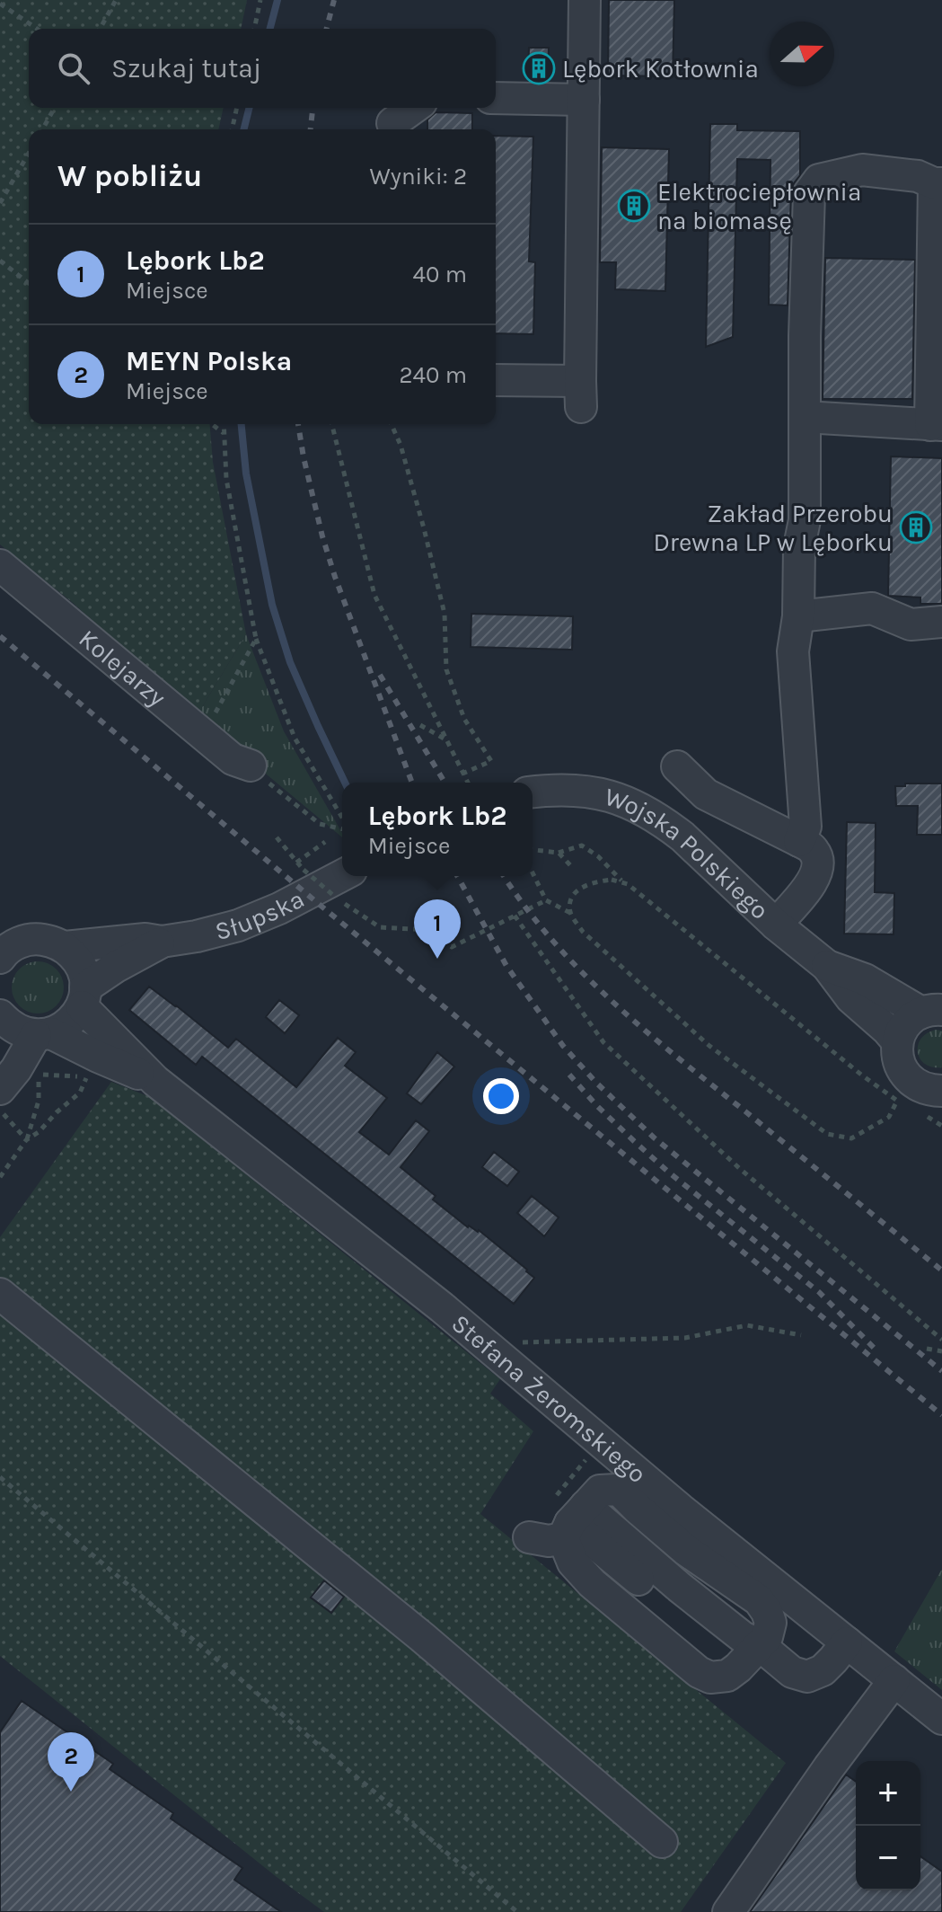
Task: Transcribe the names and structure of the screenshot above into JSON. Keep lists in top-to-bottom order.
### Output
{
  "streets": {
    "street": [
      "Kolejarzy",
      "Wojska Polskiego",
      "Słupska",
      "Stefana Żeromskiego"
    ]
  },
  "crossings": [
    ["Słupska", "Stefana Żeromskiego"]
  ],
  "places": {
    "building": ["Lębork Kotłownia", "Elektrociepłownia na biomasę", "Zakład Przerobu Drewna LP w Lęborku"]
  },
  "north": "right",
  "page": {
    "search": "Szukaj tutaj",
    "heading": ["W pobliżu", "Wyniki: 2"],
    "list": [
      {
        "mark": "1",
        "name": "Lębork Lb2",
        "note": "Miejsce",
        "value": "40 m"
      },
      {
        "mark": "2",
        "name": "MEYN Polska",
        "note": "Miejsce",
        "value": "240 m"
      }
    ],
    "popup": ["Lębork Lb2", "Miejsce"],
    "pins": ["1", "2"],
    "map_buttons": ["+", "−"]
  }
}
